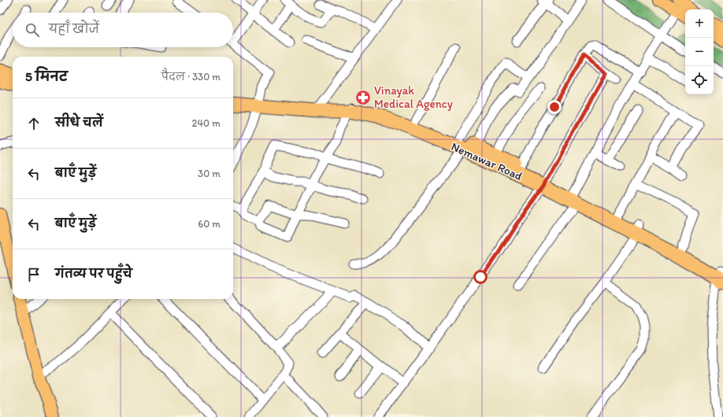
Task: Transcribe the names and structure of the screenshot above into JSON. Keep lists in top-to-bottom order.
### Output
{
  "streets": {
    "highway": ["Nemawar Road"]
  },
  "places": {
    "pharmacy": ["Vinayak Medical Agency"]
  },
  "page": {
    "map_buttons": ["+", "−"],
    "search": "यहाँ खोजें",
    "heading": ["5 मिनट", "पैदल · 330 m"],
    "list": [
      ["सीधे चलें", "240 m"],
      ["बाएँ मुड़ें", "30 m"],
      ["बाएँ मुड़ें", "60 m"],
      "गंतव्य पर पहुँचे"
    ]
  }
}
